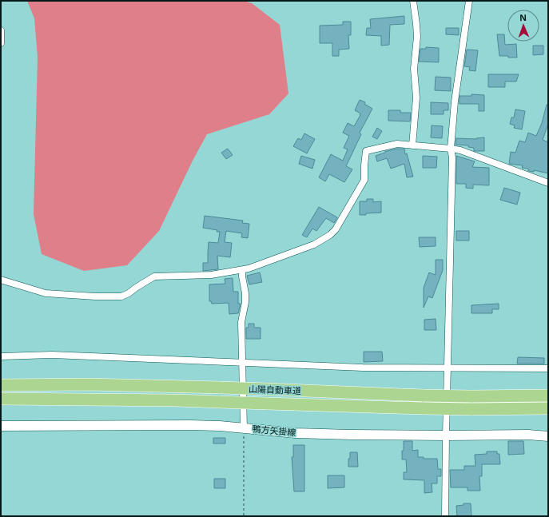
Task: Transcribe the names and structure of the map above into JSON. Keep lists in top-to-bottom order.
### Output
{
  "streets": {
    "highway": ["山陽自動車道"],
    "main road": ["鴨方矢掛線"]
  },
  "north": "top"
}
